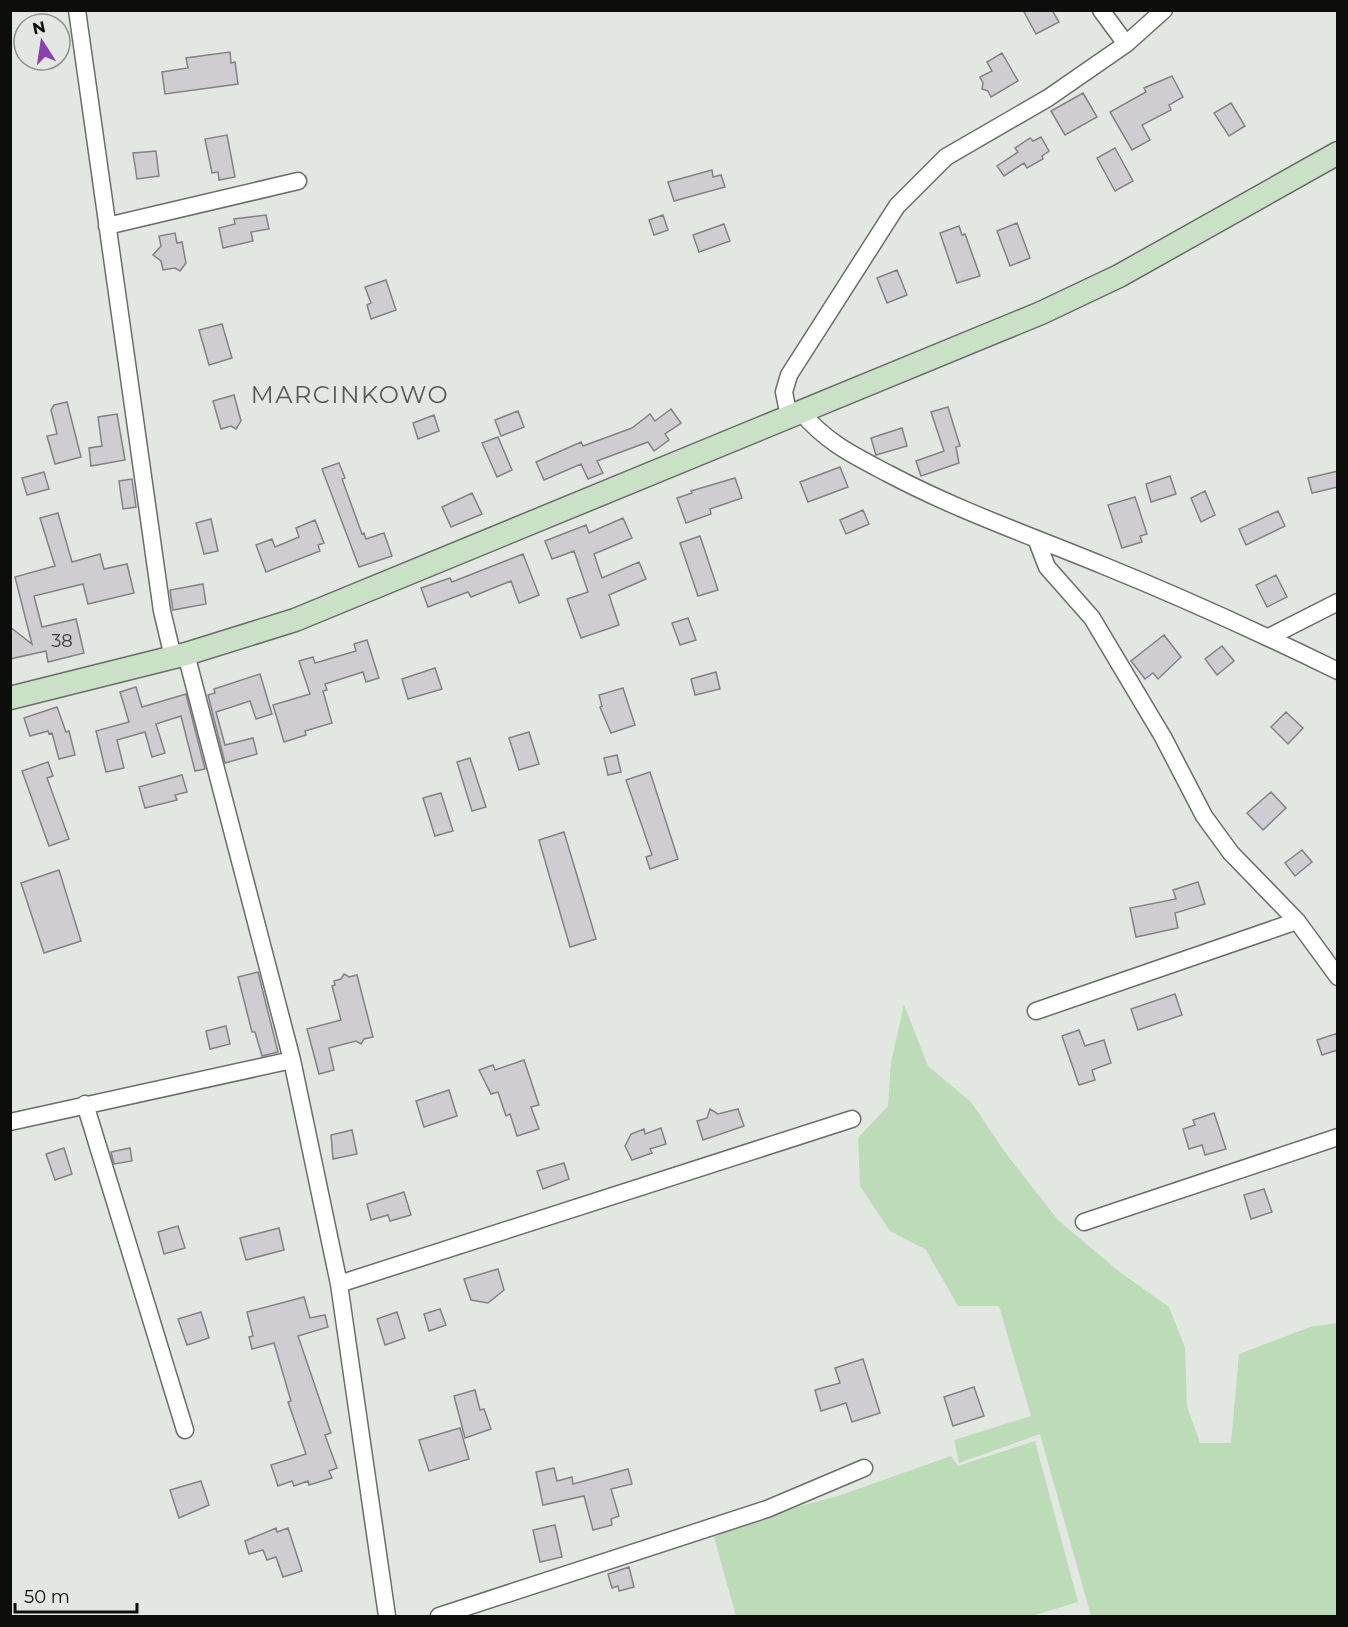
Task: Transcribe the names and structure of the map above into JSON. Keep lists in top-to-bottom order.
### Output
{
  "districts": ["MARCINKOWO"],
  "house_numbers": ["38"],
  "scale_bar": "50 m",
  "north": "top"
}
